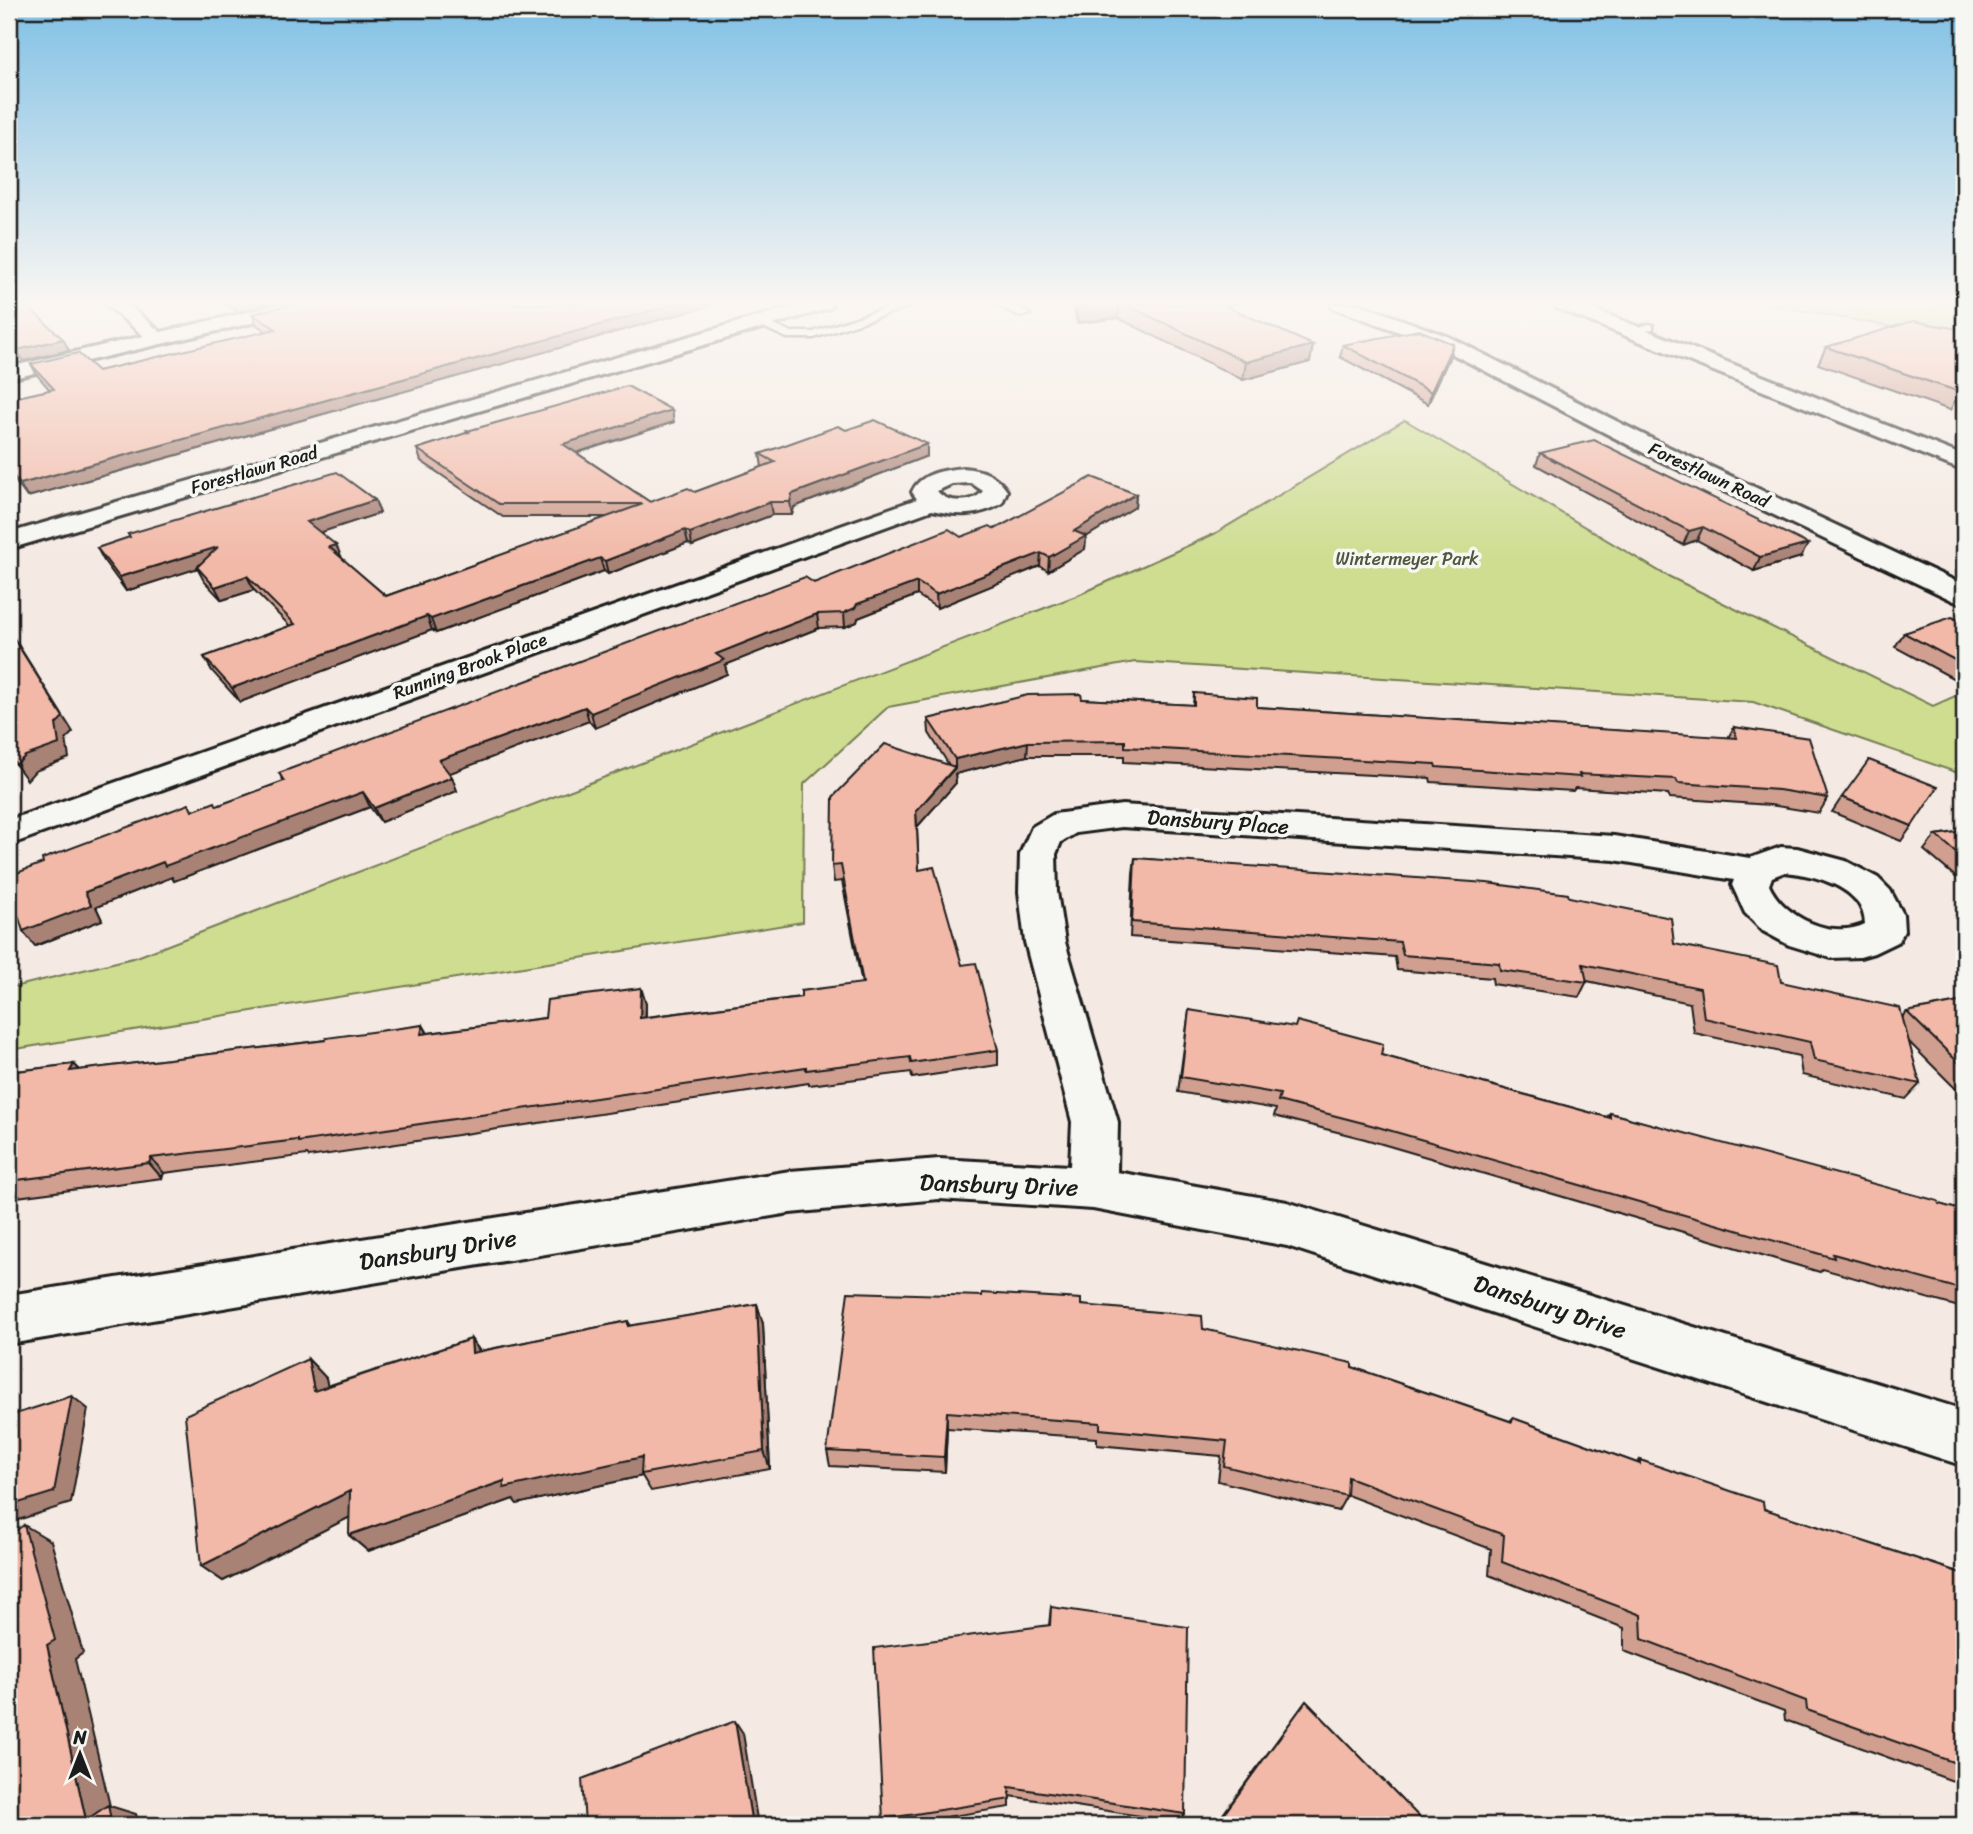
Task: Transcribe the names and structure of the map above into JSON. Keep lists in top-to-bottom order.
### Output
{
  "streets": {
    "street": [
      "Forestlawn Road",
      "Running Brook Place",
      "Dansbury Place",
      "Dansbury Drive"
    ]
  },
  "crossings": [
    ["Dansbury Place", "Dansbury Drive"]
  ],
  "parks": ["Wintermeyer Park"],
  "north": "top"
}
